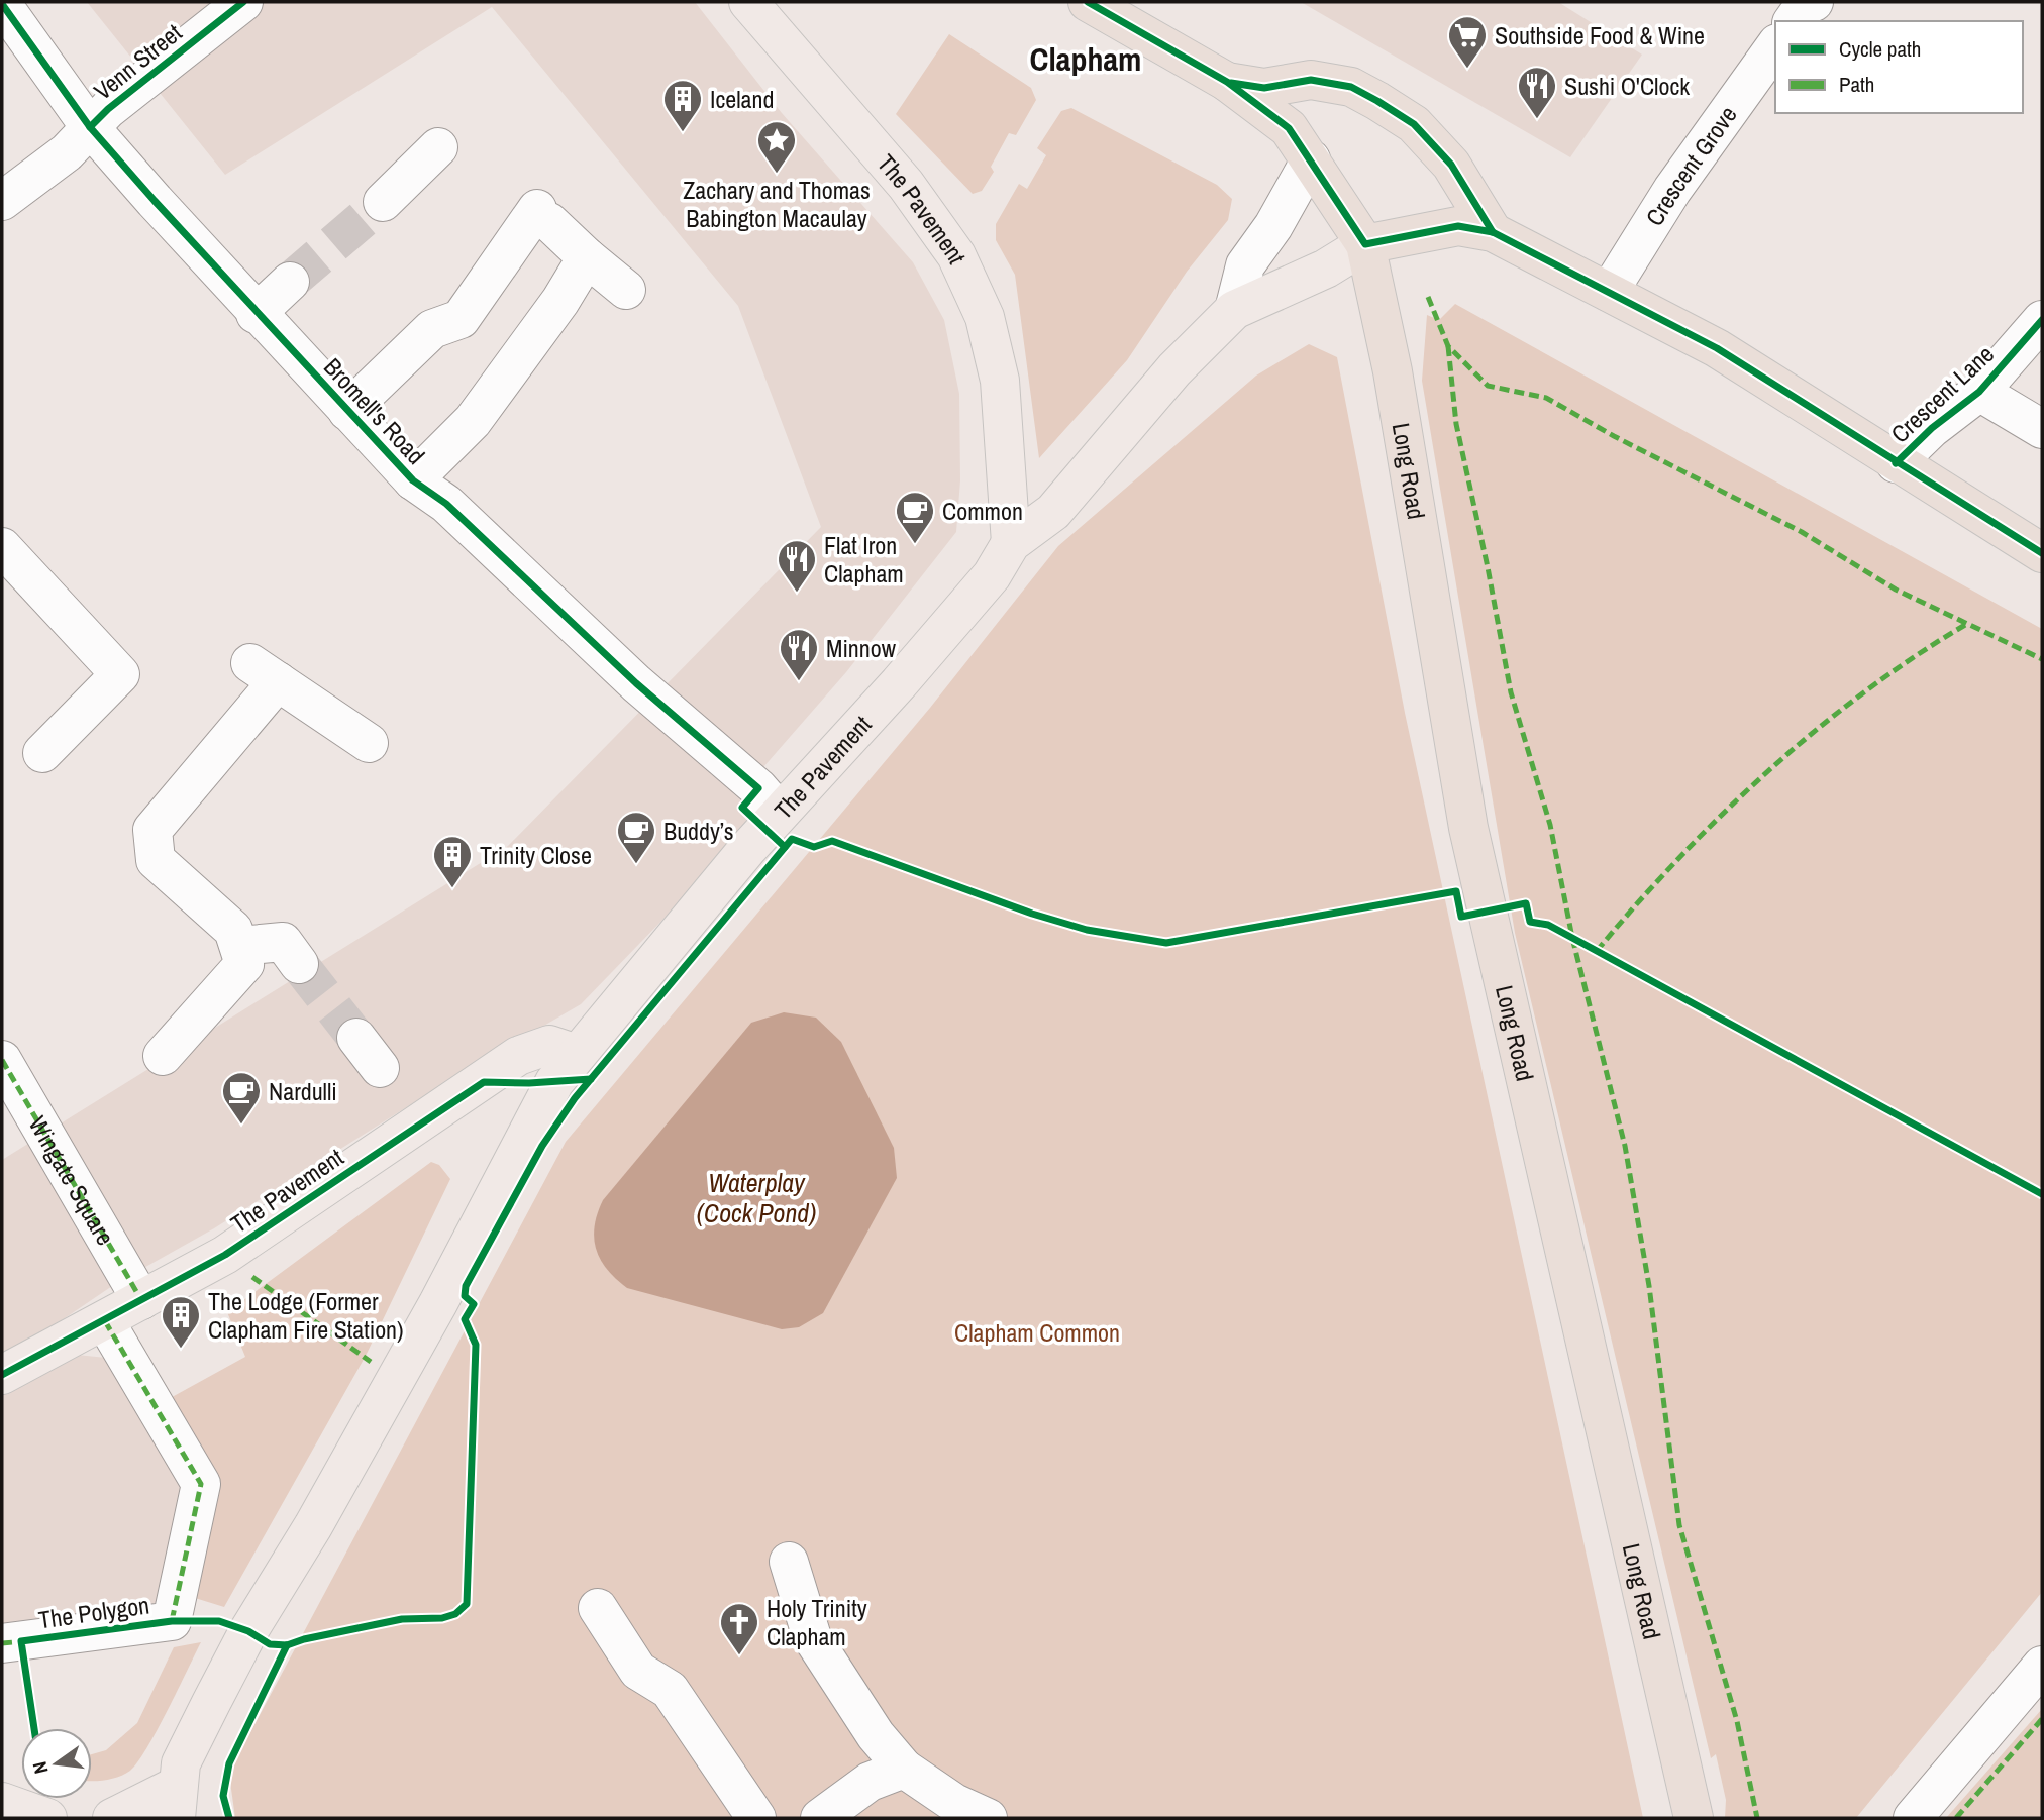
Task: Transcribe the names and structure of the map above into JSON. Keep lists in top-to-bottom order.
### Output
{
  "streets": {
    "highway": ["Long Road"],
    "main road": ["The Pavement"],
    "street": [
      "Venn Street",
      "Crescent Grove",
      "Crescent Lane",
      "Bromell's Road",
      "Wingate Square",
      "The Polygon"
    ]
  },
  "crossings": [
    ["Venn Street", "Bromell's Road"],
    ["The Pavement", "Bromell's Road"],
    ["The Pavement", "Long Road"],
    ["The Pavement", "Wingate Square"],
    ["The Pavement", "The Polygon"]
  ],
  "districts": ["Clapham"],
  "water": ["Waterplay (Cock Pond)"],
  "parks": ["Clapham Common"],
  "places": {
    "supermarket": ["Southside Food & Wine"],
    "restaurant": ["Sushi O'Clock", "Flat Iron Clapham", "Minnow"],
    "building": ["Iceland", "Trinity Close", "The Lodge (Former Clapham Fire Station)"],
    "place": ["Zachary and Thomas Babington Macaulay"],
    "cafe": ["Common", "Buddy’s", "Nardulli"],
    "church": ["Holy Trinity Clapham"]
  },
  "legend": ["Cycle path", "Path"],
  "north": "left"
}
